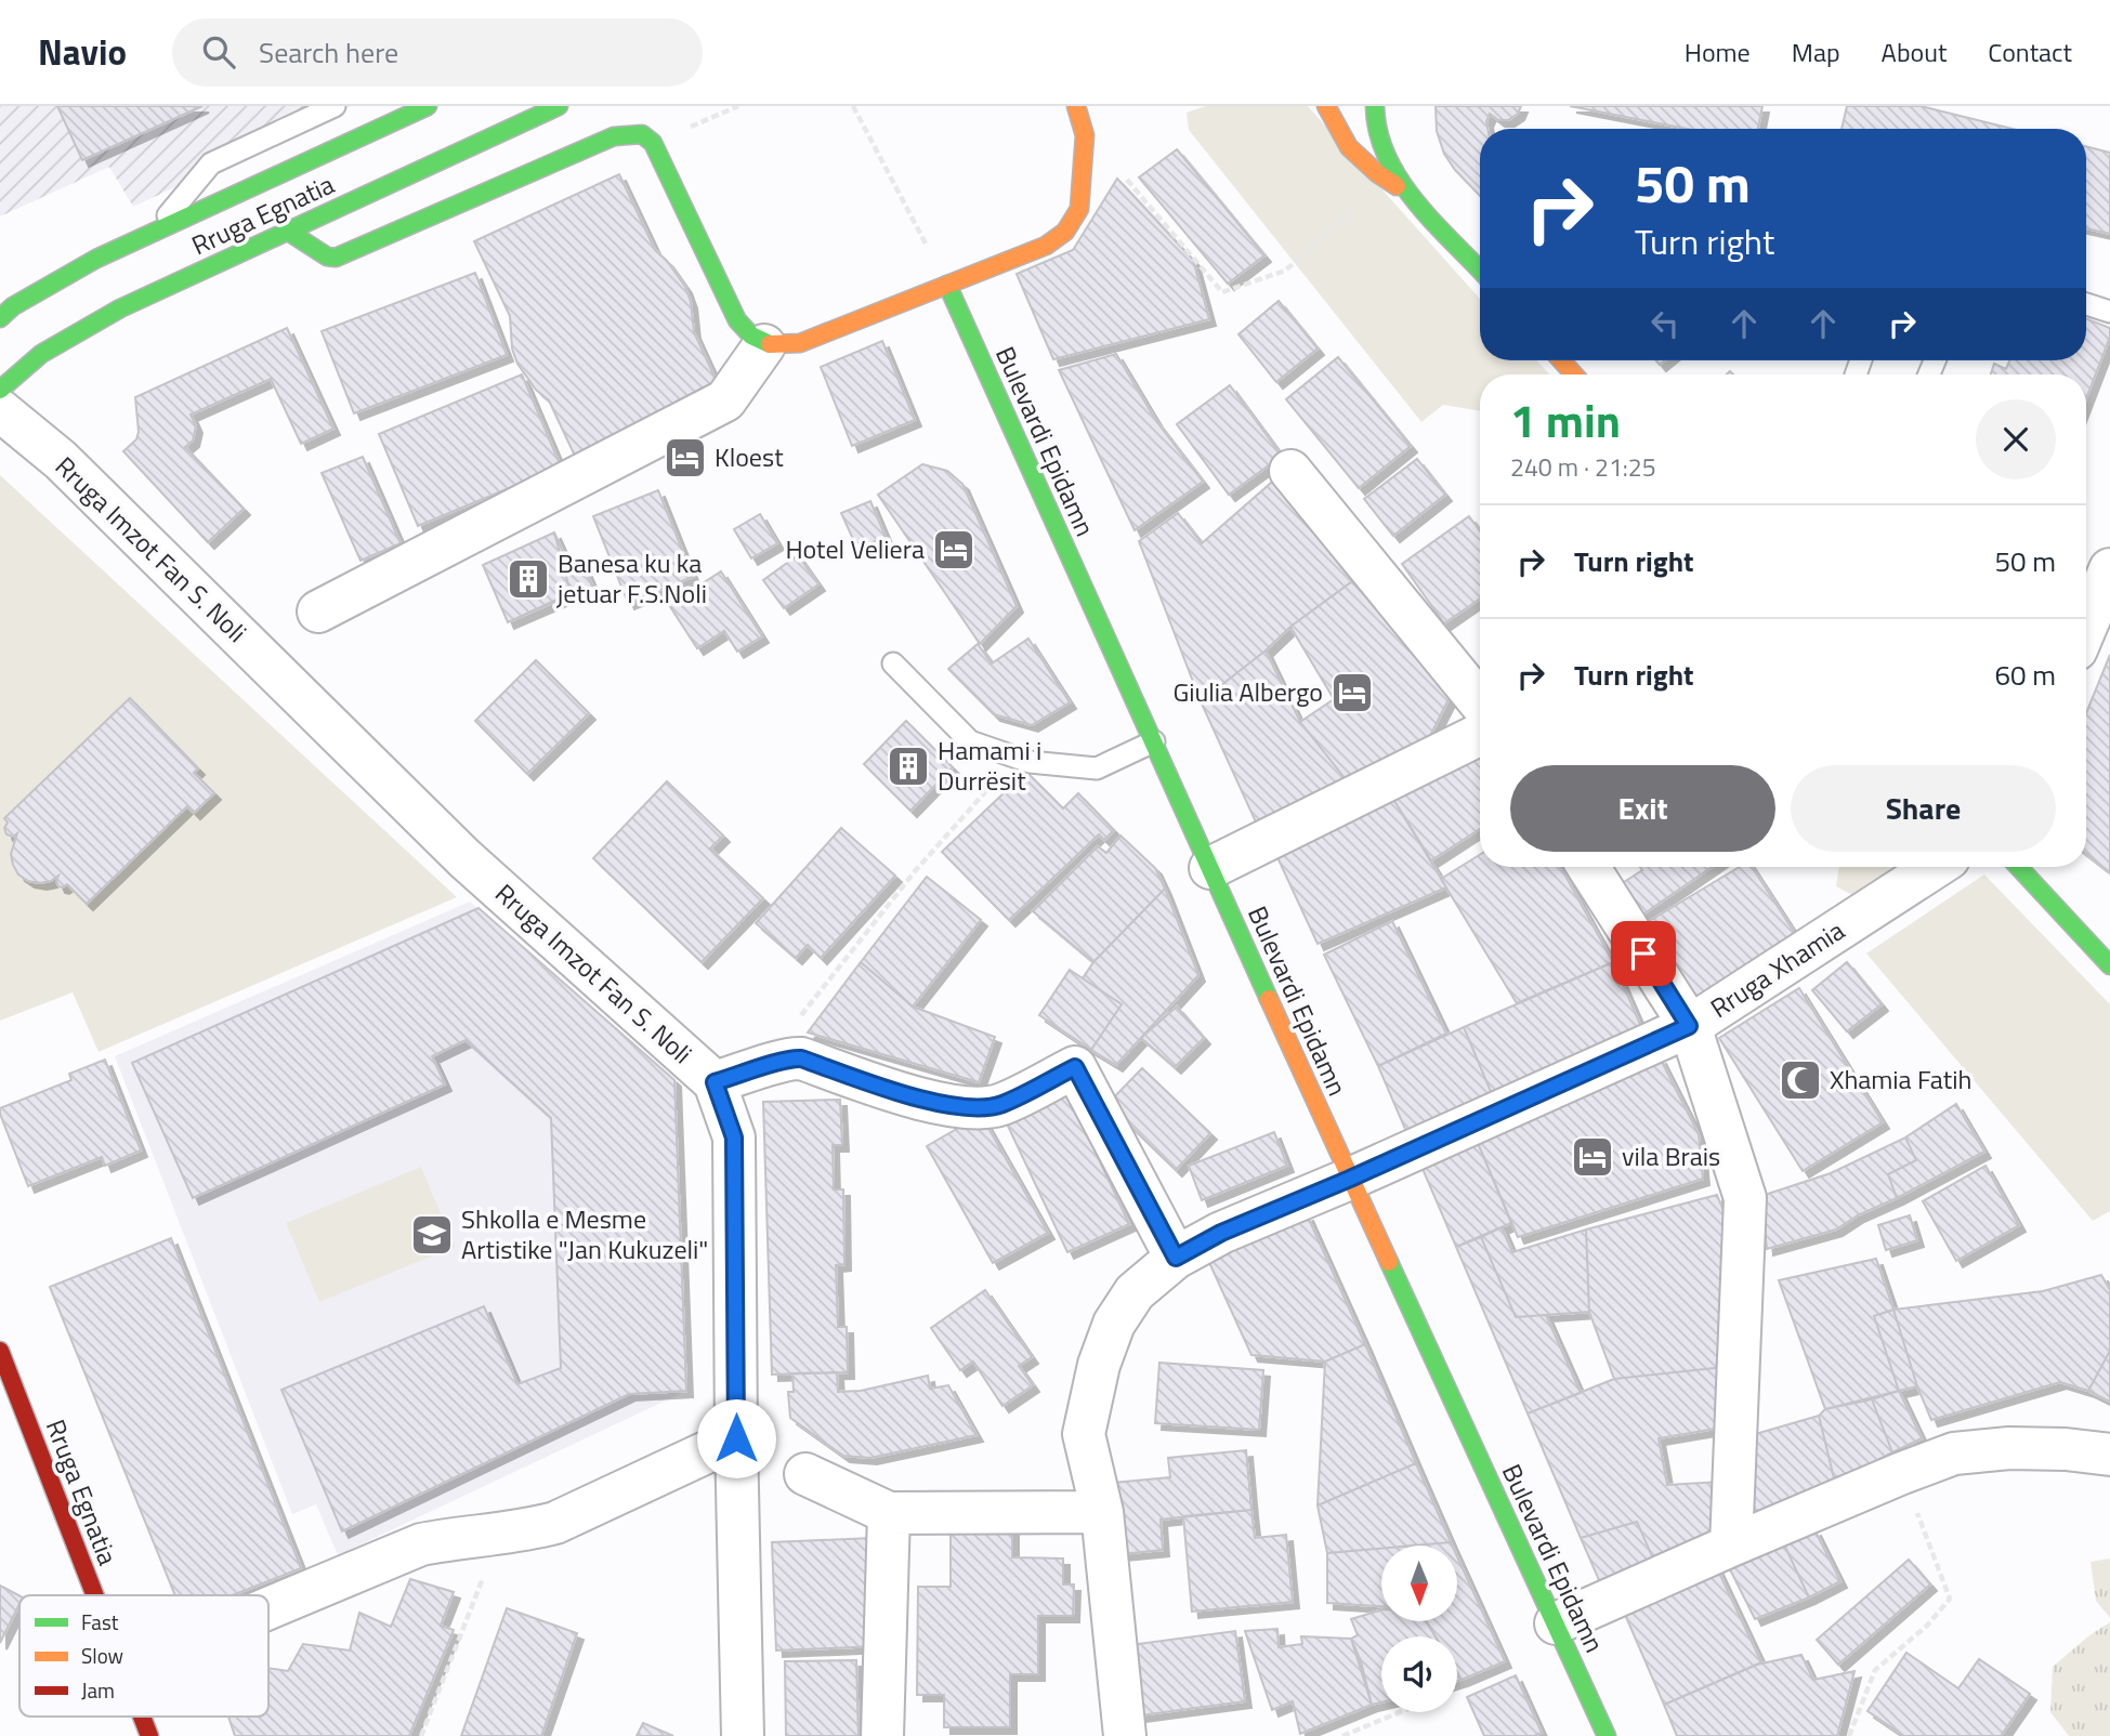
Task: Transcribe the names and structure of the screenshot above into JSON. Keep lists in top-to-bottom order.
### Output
{
  "streets": {
    "main road": ["Rruga Egnatia", "Bulevardi Epidamn"],
    "street": ["Rruga Imzot Fan S. Noli", "Rruga Xhamia"]
  },
  "crossings": [
    ["Bulevardi Epidamn", "Rruga Xhamia"]
  ],
  "places": {
    "hotel": [
      "Kloest",
      "Hotel Veliera",
      "Giulia Albergo",
      "vila Brais"
    ],
    "building": ["Banesa ku ka jetuar F.S.Noli", "Hamami i Durrësit"],
    "mosque": ["Xhamia Fatih"],
    "school or university": ["Shkolla e Mesme Artistike \"Jan Kukuzeli\""]
  },
  "legend": ["Fast", "Slow", "Jam"],
  "north": "bottom",
  "page": {
    "header": "Navio",
    "search": "Search here",
    "nav": [
      "Home",
      "Map",
      "About",
      "Contact"
    ],
    "turn": ["50 m", "Turn right"],
    "heading": ["1 min", "240 m · 21:25"],
    "list": [
      {
        "name": "Turn right",
        "value": "50 m"
      },
      {
        "name": "Turn right",
        "value": "60 m"
      }
    ],
    "buttons": ["Exit", "Share"]
  }
}
